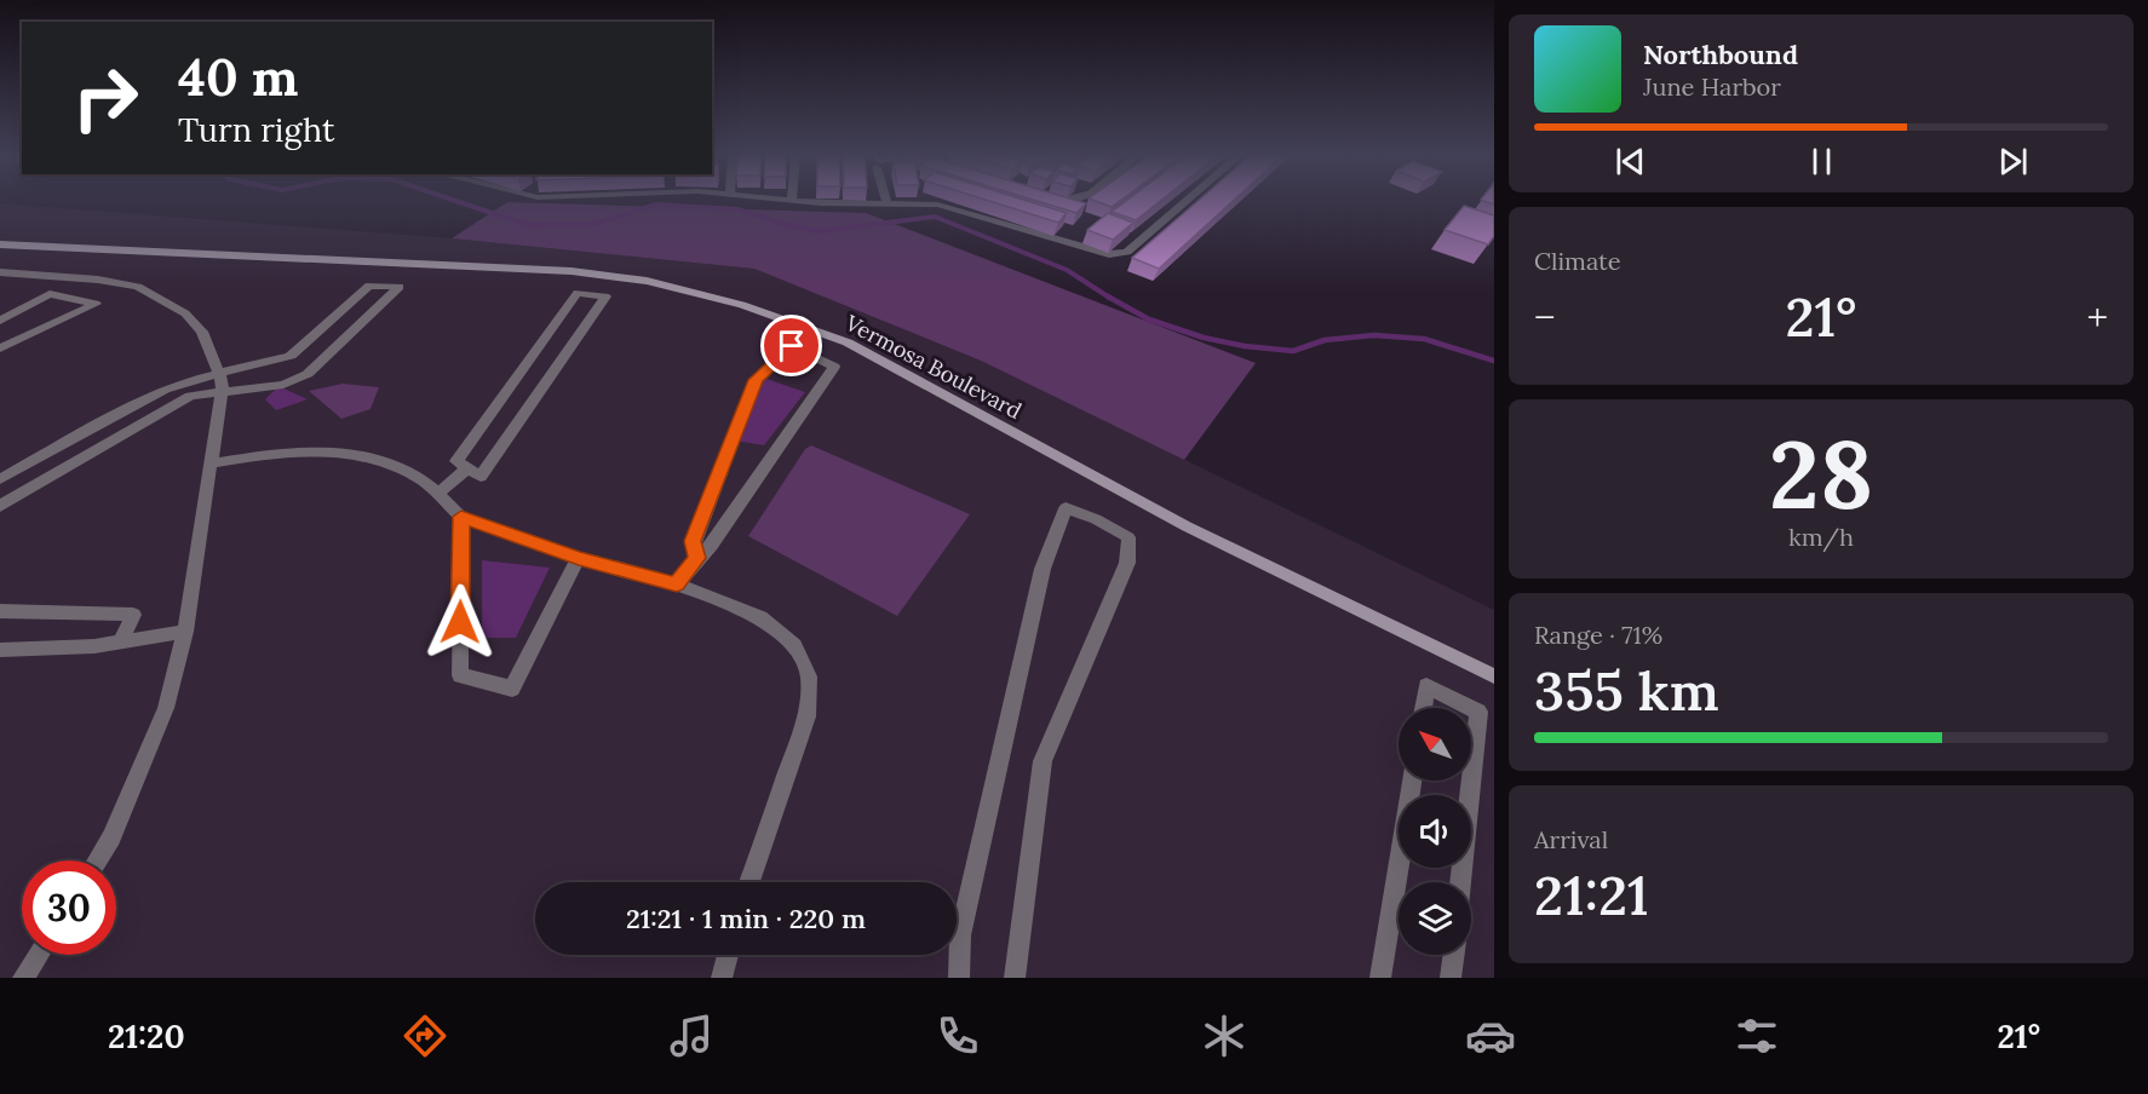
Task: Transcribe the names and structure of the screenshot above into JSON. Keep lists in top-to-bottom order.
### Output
{
  "streets": {
    "main road": ["Vermosa Boulevard"]
  },
  "north": "top left",
  "page": {
    "turn": ["40 m", "Turn right"],
    "song": ["Northbound", "June Harbor"],
    "tile": [
      "Climate",
      ["28", "km/h"],
      ["Range · 71%", "355 km"],
      ["Arrival", "21:21"]
    ],
    "heat": ["−", "21°", "+"],
    "limit": "30",
    "trip": "21:21 · 1 min · 220 m",
    "tabs": ["21:20", "21°"]
  }
}
